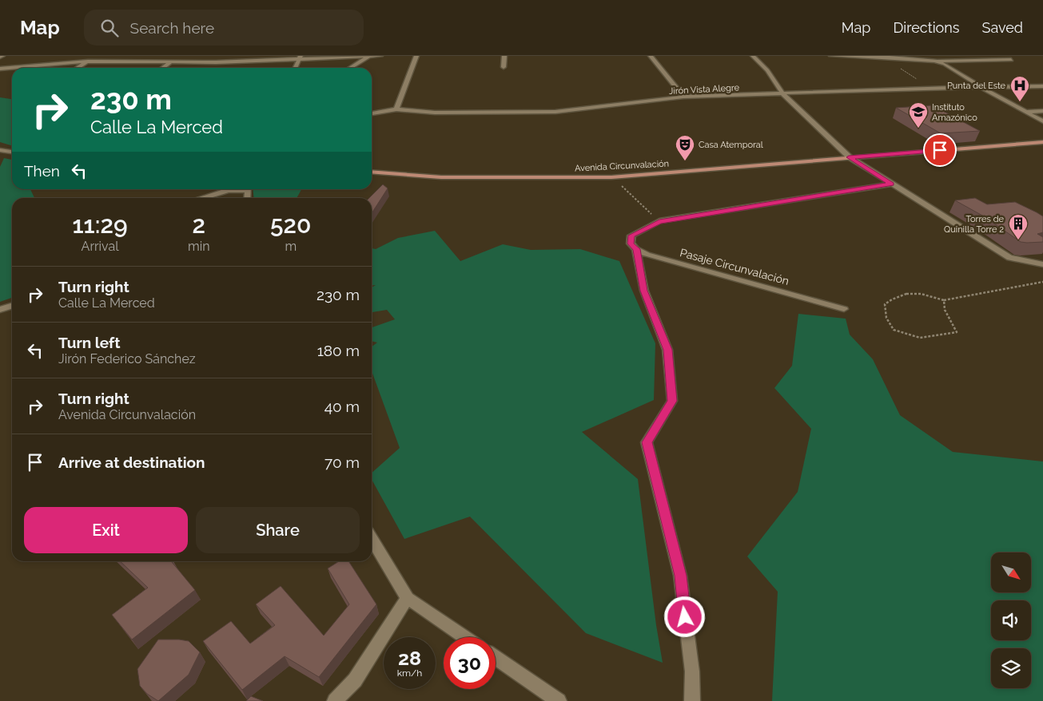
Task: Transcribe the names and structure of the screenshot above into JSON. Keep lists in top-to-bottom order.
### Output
{
  "streets": {
    "main road": ["Avenida Circunvalación"],
    "street": ["Jirón Vista Alegre", "Pasaje Circunvalación"]
  },
  "places": {
    "hospital": ["Punta del Este"],
    "school or university": ["Instituto Amazónico"],
    "theatre": ["Casa Atemporal"],
    "building": ["Torres de Quinilla Torre 2"]
  },
  "north": "bottom right",
  "page": {
    "header": "Map",
    "search": "Search here",
    "nav": ["Map", "Directions", "Saved"],
    "turn": ["230 m", "Calle La Merced"],
    "then": "Then",
    "eta": [
      "11:29",
      "Arrival",
      "2",
      "min",
      "520",
      "m"
    ],
    "list": [
      {
        "name": "Turn right",
        "note": "Calle La Merced",
        "value": "230 m"
      },
      {
        "name": "Turn left",
        "note": "Jirón Federico Sánchez",
        "value": "180 m"
      },
      {
        "name": "Turn right",
        "note": "Avenida Circunvalación",
        "value": "40 m"
      },
      {
        "name": "Arrive at destination",
        "value": "70 m"
      }
    ],
    "buttons": ["Exit", "Share"],
    "speed": "28 km/h",
    "limit": "30"
  }
}
